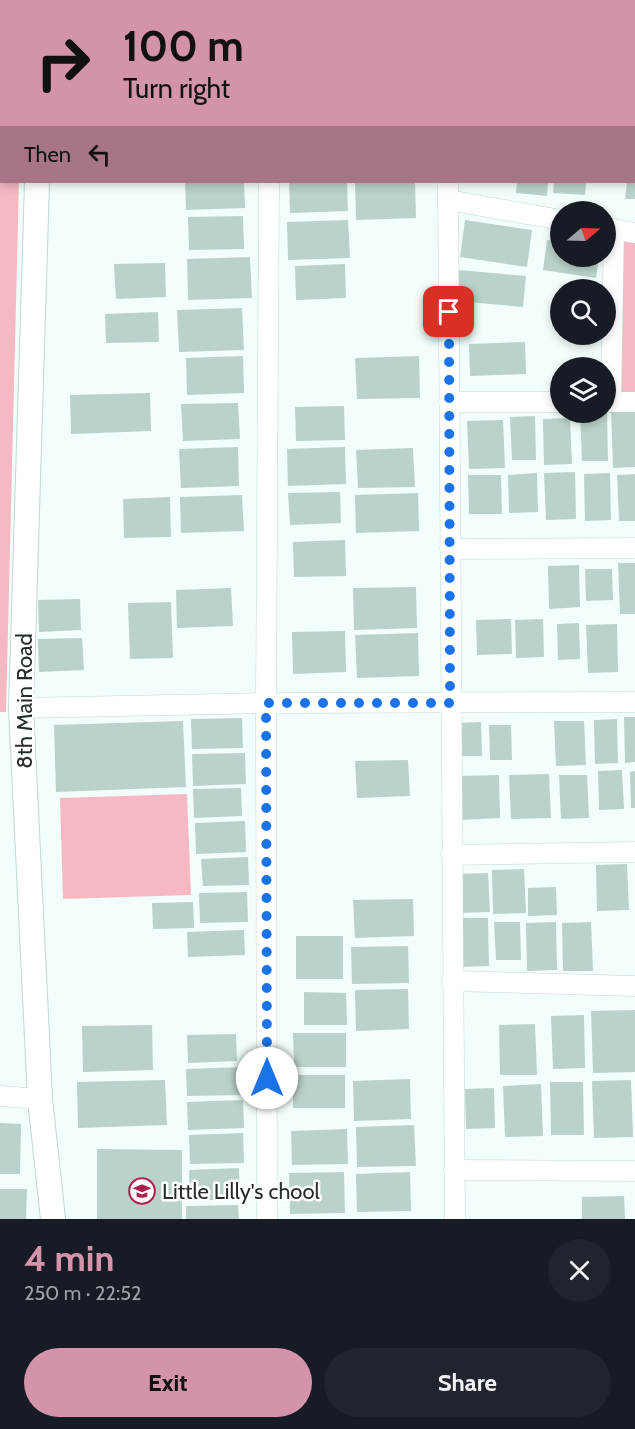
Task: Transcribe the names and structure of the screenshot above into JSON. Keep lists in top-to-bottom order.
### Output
{
  "streets": {
    "street": ["8th Main Road"]
  },
  "places": {
    "school or university": ["Little Lilly's chool"]
  },
  "north": "right",
  "page": {
    "turn": ["100 m", "Turn right"],
    "then": "Then",
    "heading": ["4 min", "250 m · 22:52"],
    "buttons": ["Exit", "Share"]
  }
}
